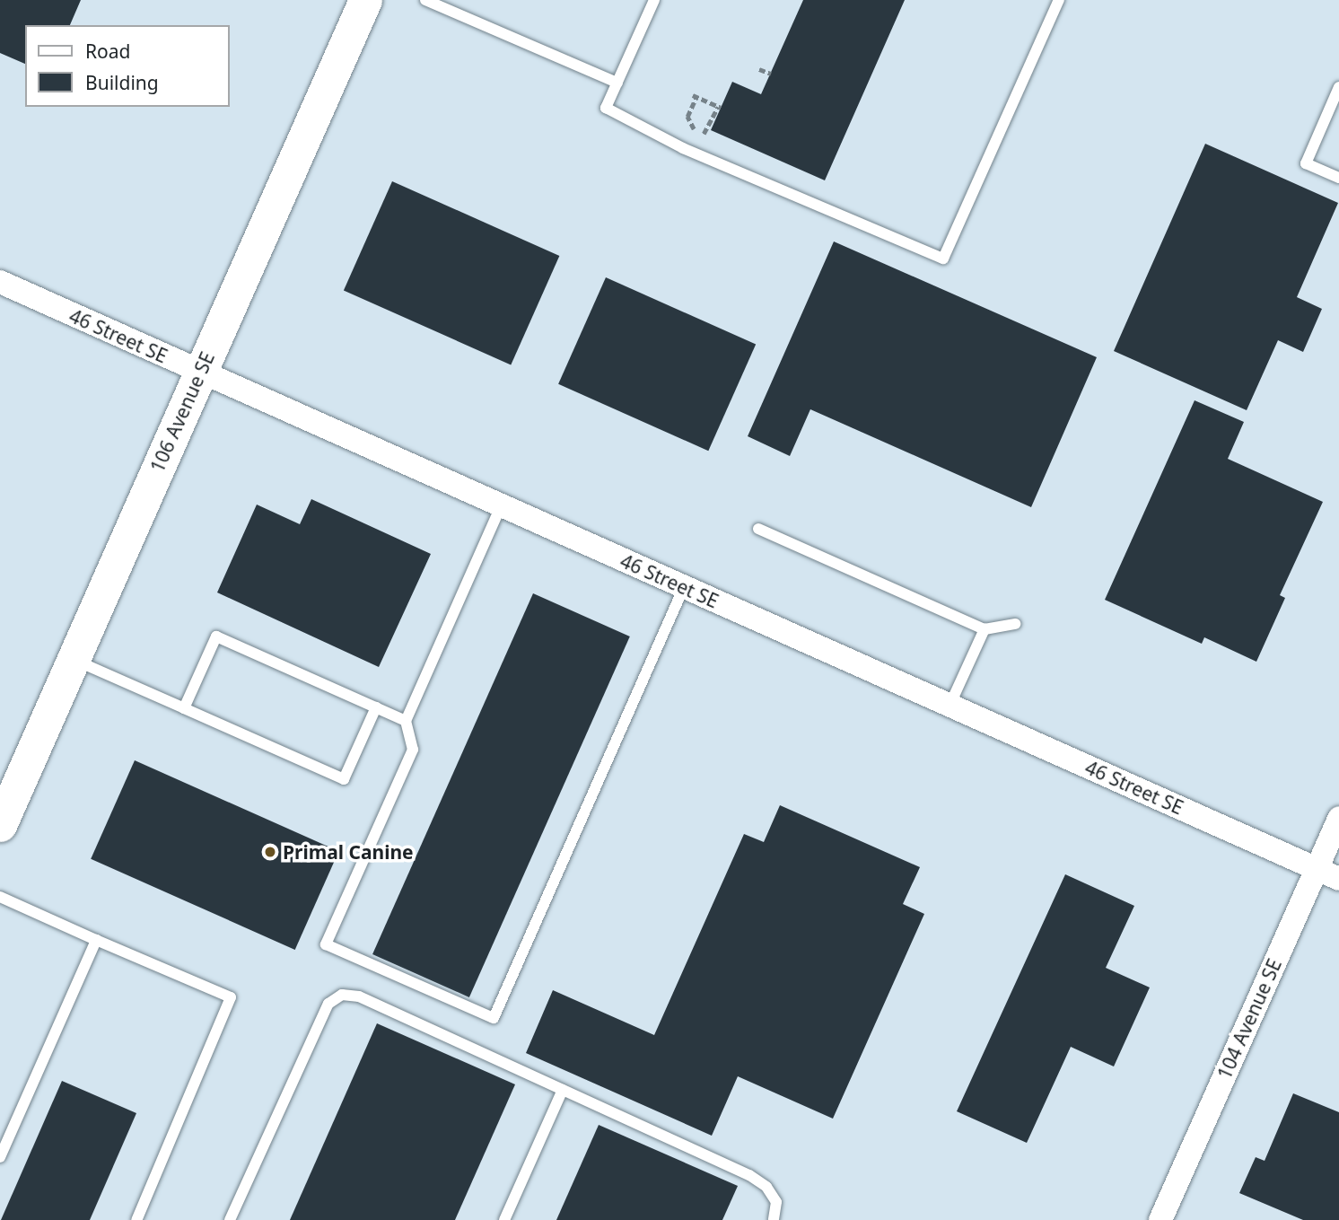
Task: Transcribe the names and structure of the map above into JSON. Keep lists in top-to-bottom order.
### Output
{
  "streets": {
    "street": ["46 Street SE", "106 Avenue SE", "104 Avenue SE"]
  },
  "crossings": [
    ["46 Street SE", "106 Avenue SE"],
    ["46 Street SE", "104 Avenue SE"]
  ],
  "places": ["Primal Canine"],
  "legend": ["Road", "Building"]
}
